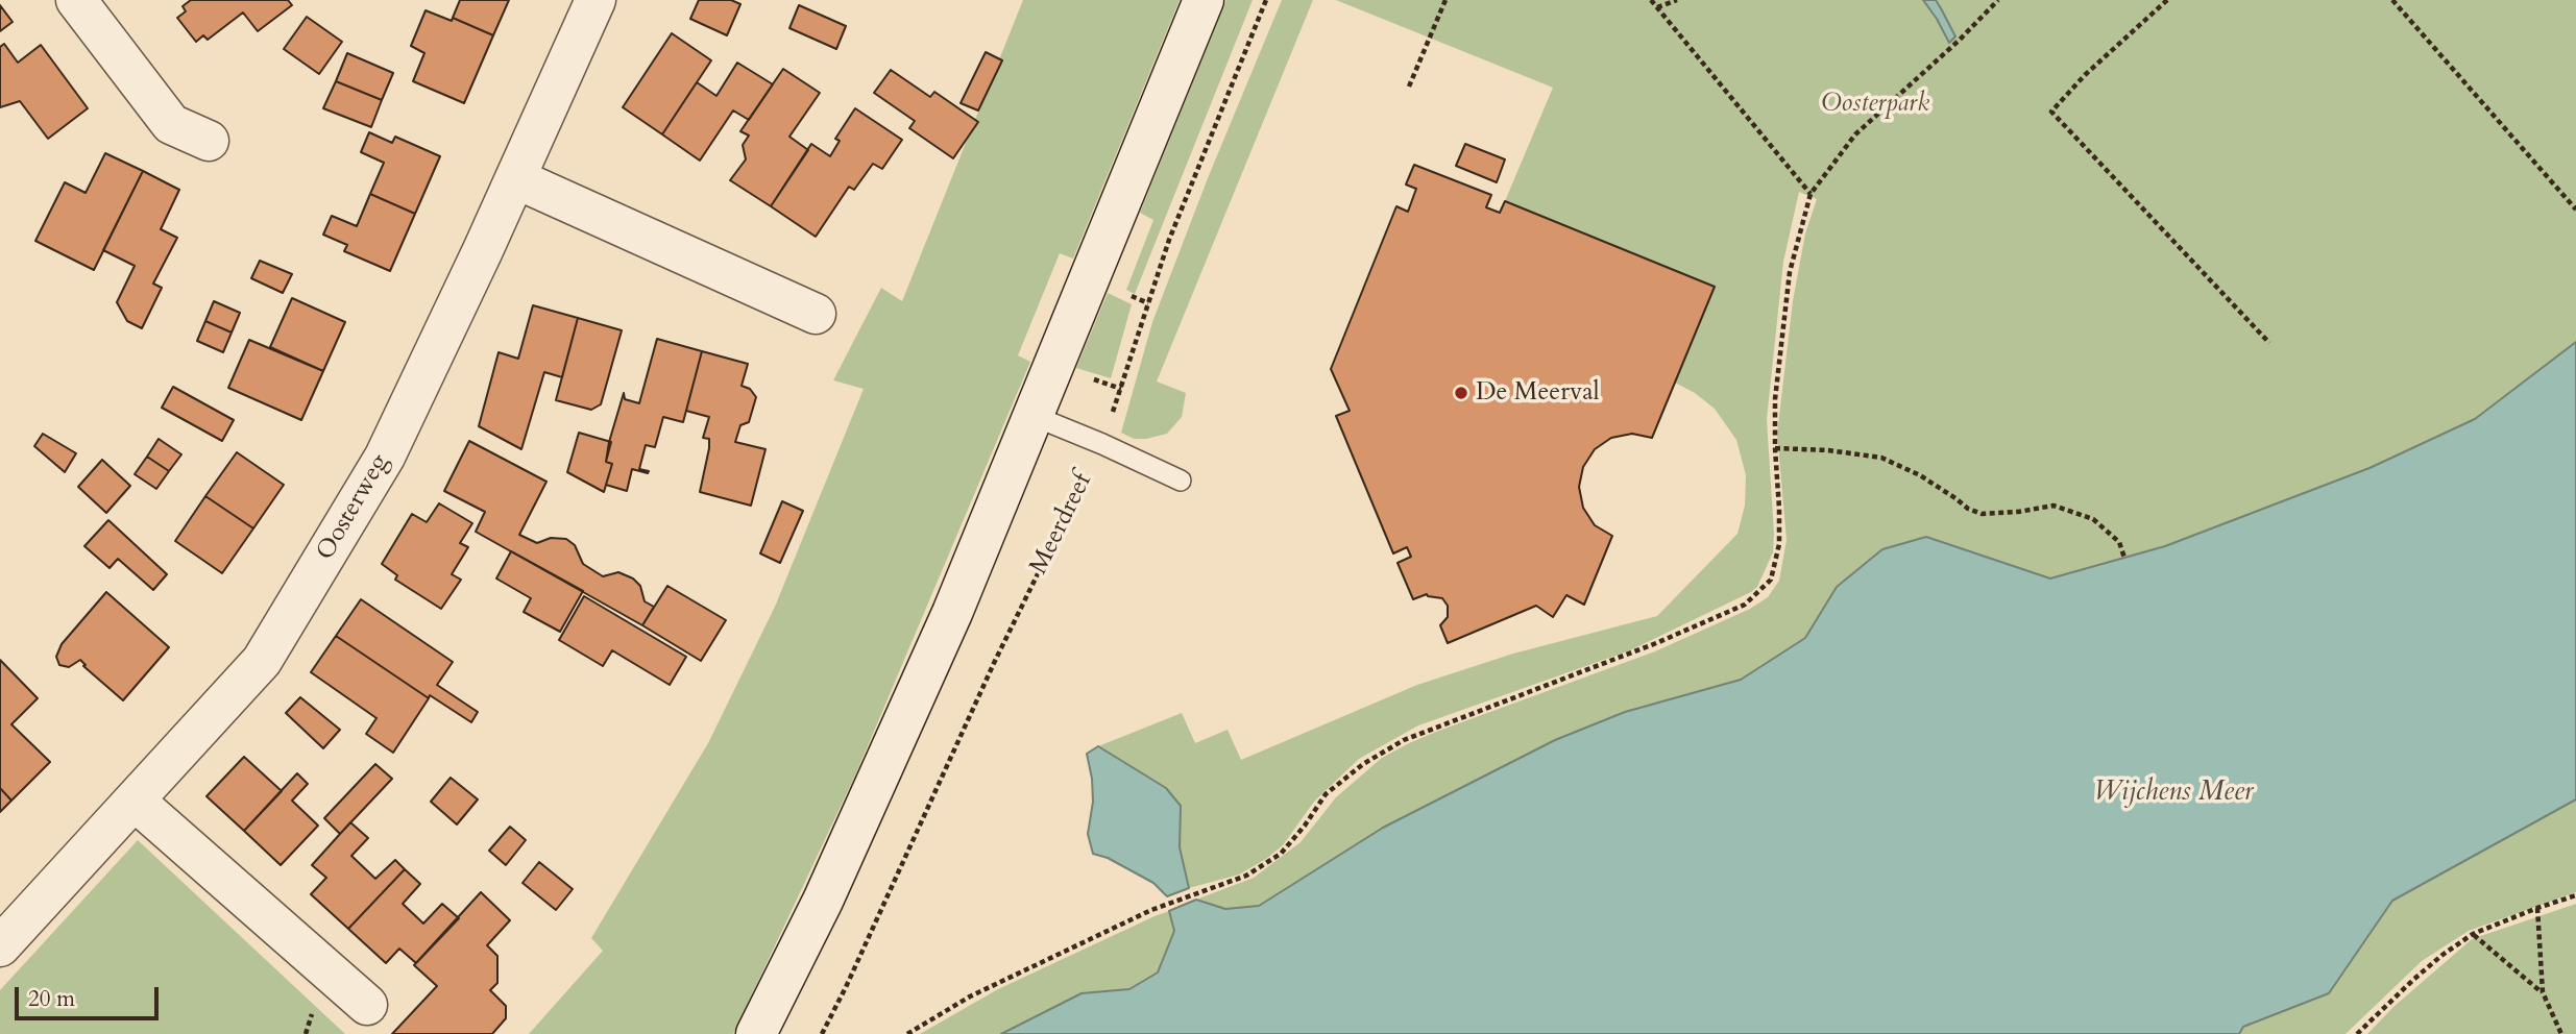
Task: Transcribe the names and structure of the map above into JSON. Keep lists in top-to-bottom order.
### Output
{
  "streets": {
    "street": ["Oosterweg"],
    "path": ["Meerdreef"]
  },
  "water": ["Wijchens Meer"],
  "parks": ["Oosterpark"],
  "places": ["De Meerval"],
  "scale_bar": "20 m"
}
